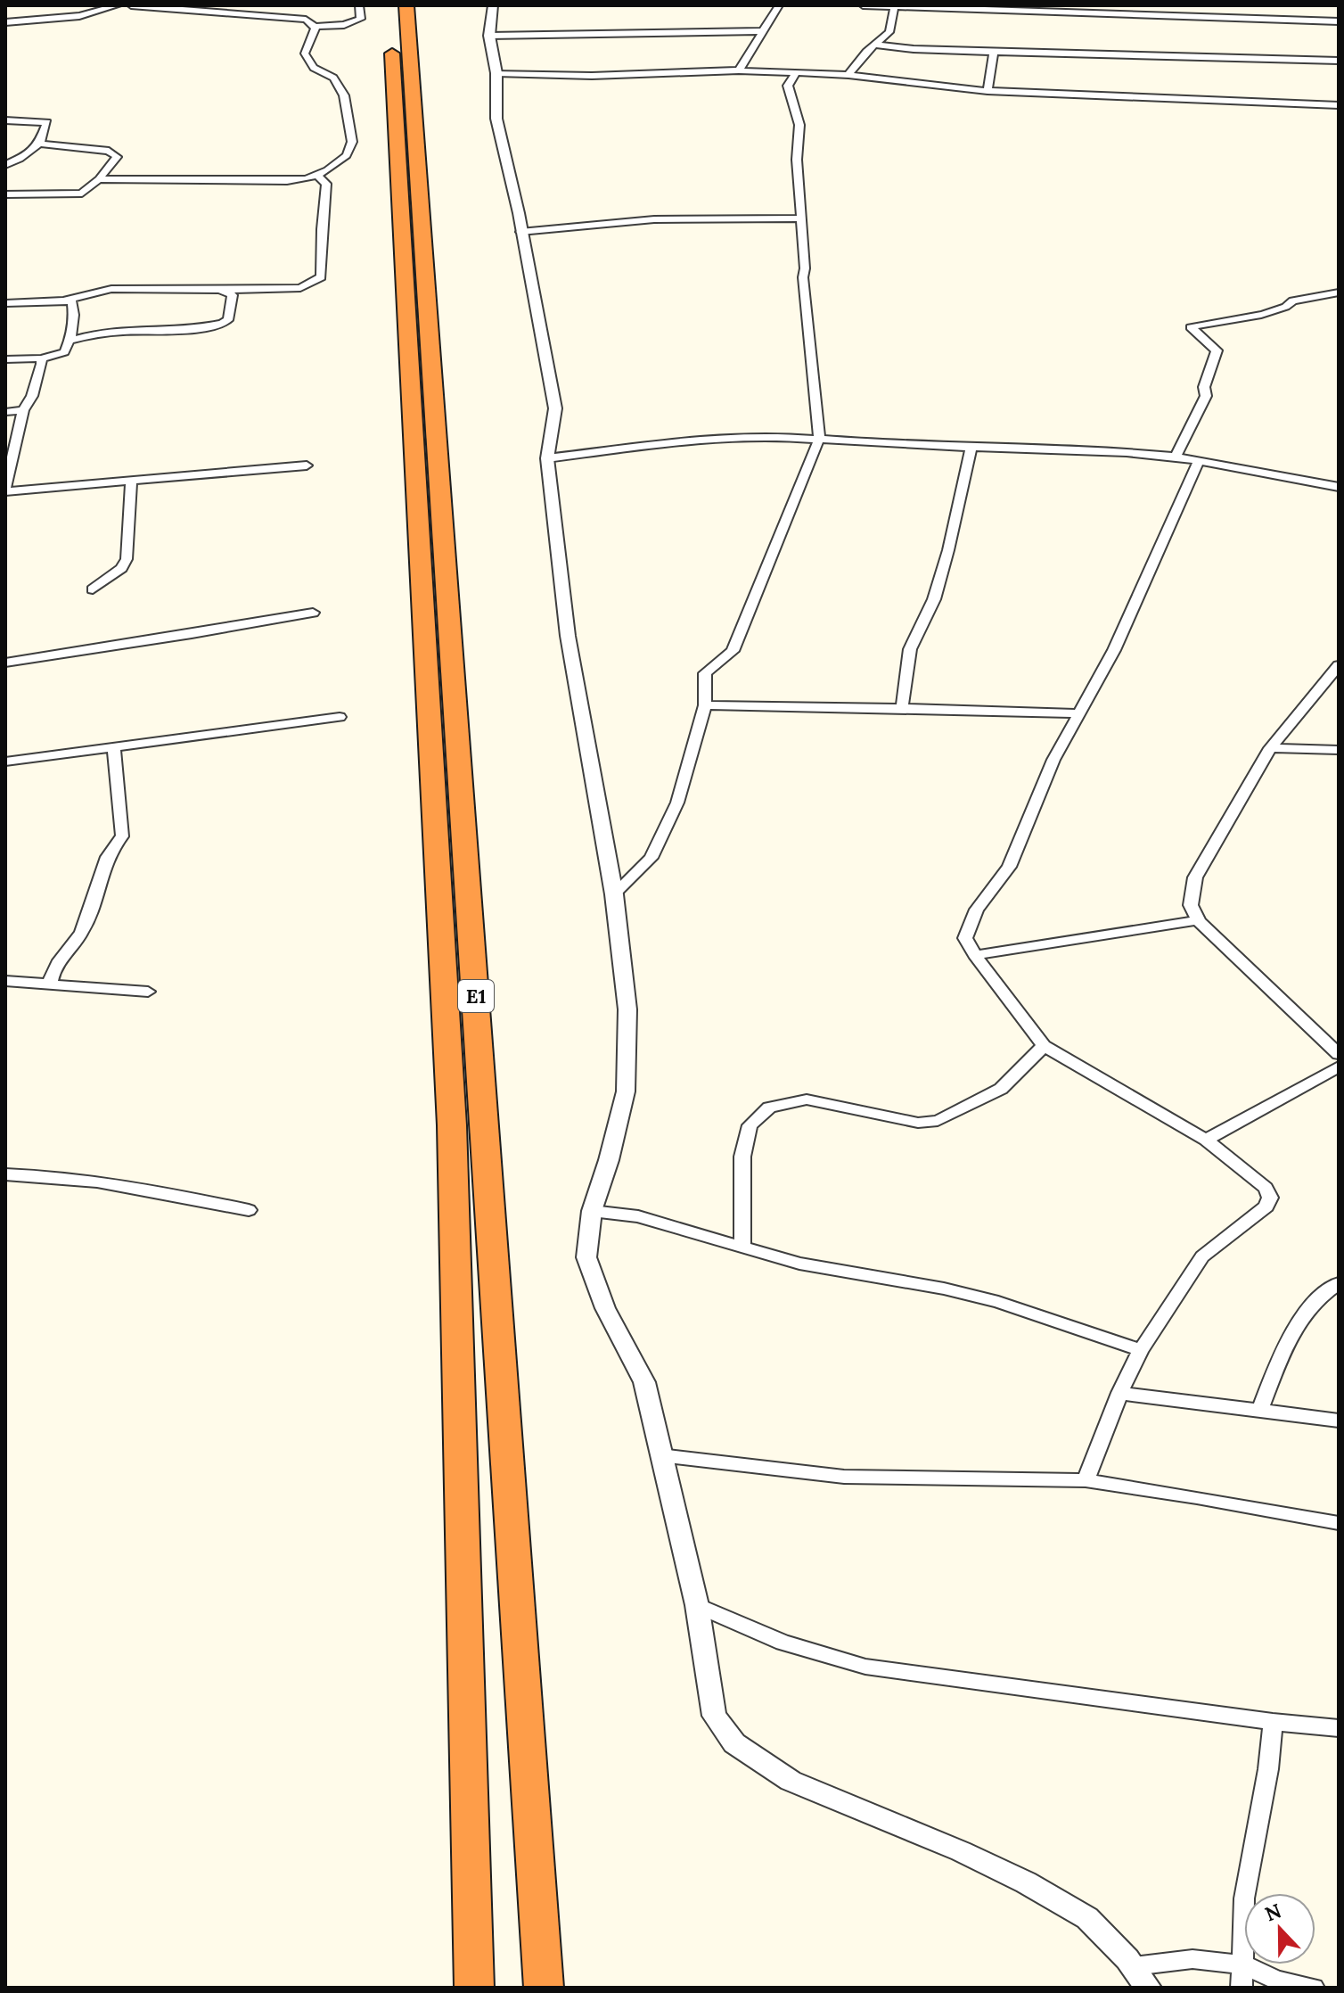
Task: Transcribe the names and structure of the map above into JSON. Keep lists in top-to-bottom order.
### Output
{
  "streets": {
    "highway": ["E1"]
  },
  "north": "top"
}
